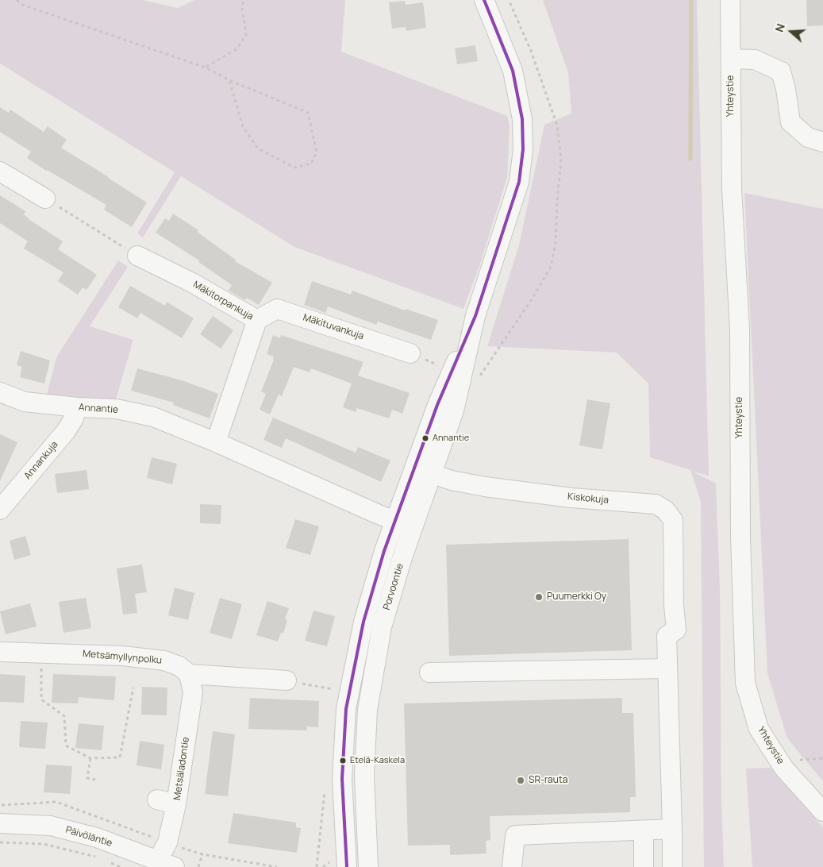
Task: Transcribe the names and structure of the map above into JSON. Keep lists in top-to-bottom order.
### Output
{
  "streets": {
    "street": [
      "Yhteystie",
      "Mäkitorpankuja",
      "Mäkituvankuja",
      "Annantie",
      "Annankuja",
      "Kiskokuja",
      "Porvoontie",
      "Metsämyllynpolku",
      "Metsäladontie",
      "Päivöläntie"
    ]
  },
  "crossings": [
    ["Mäkitorpankuja", "Mäkituvankuja"],
    ["Mäkitorpankuja", "Annantie"],
    ["Annantie", "Annankuja"],
    ["Annantie", "Porvoontie"],
    ["Kiskokuja", "Porvoontie"],
    ["Metsämyllynpolku", "Metsäladontie"],
    ["Metsäladontie", "Päivöläntie"]
  ],
  "places": [
    "Annantie",
    "Puumerkki Oy",
    "Etelä-Kaskela",
    "SR-rauta"
  ],
  "north": "left"
}
